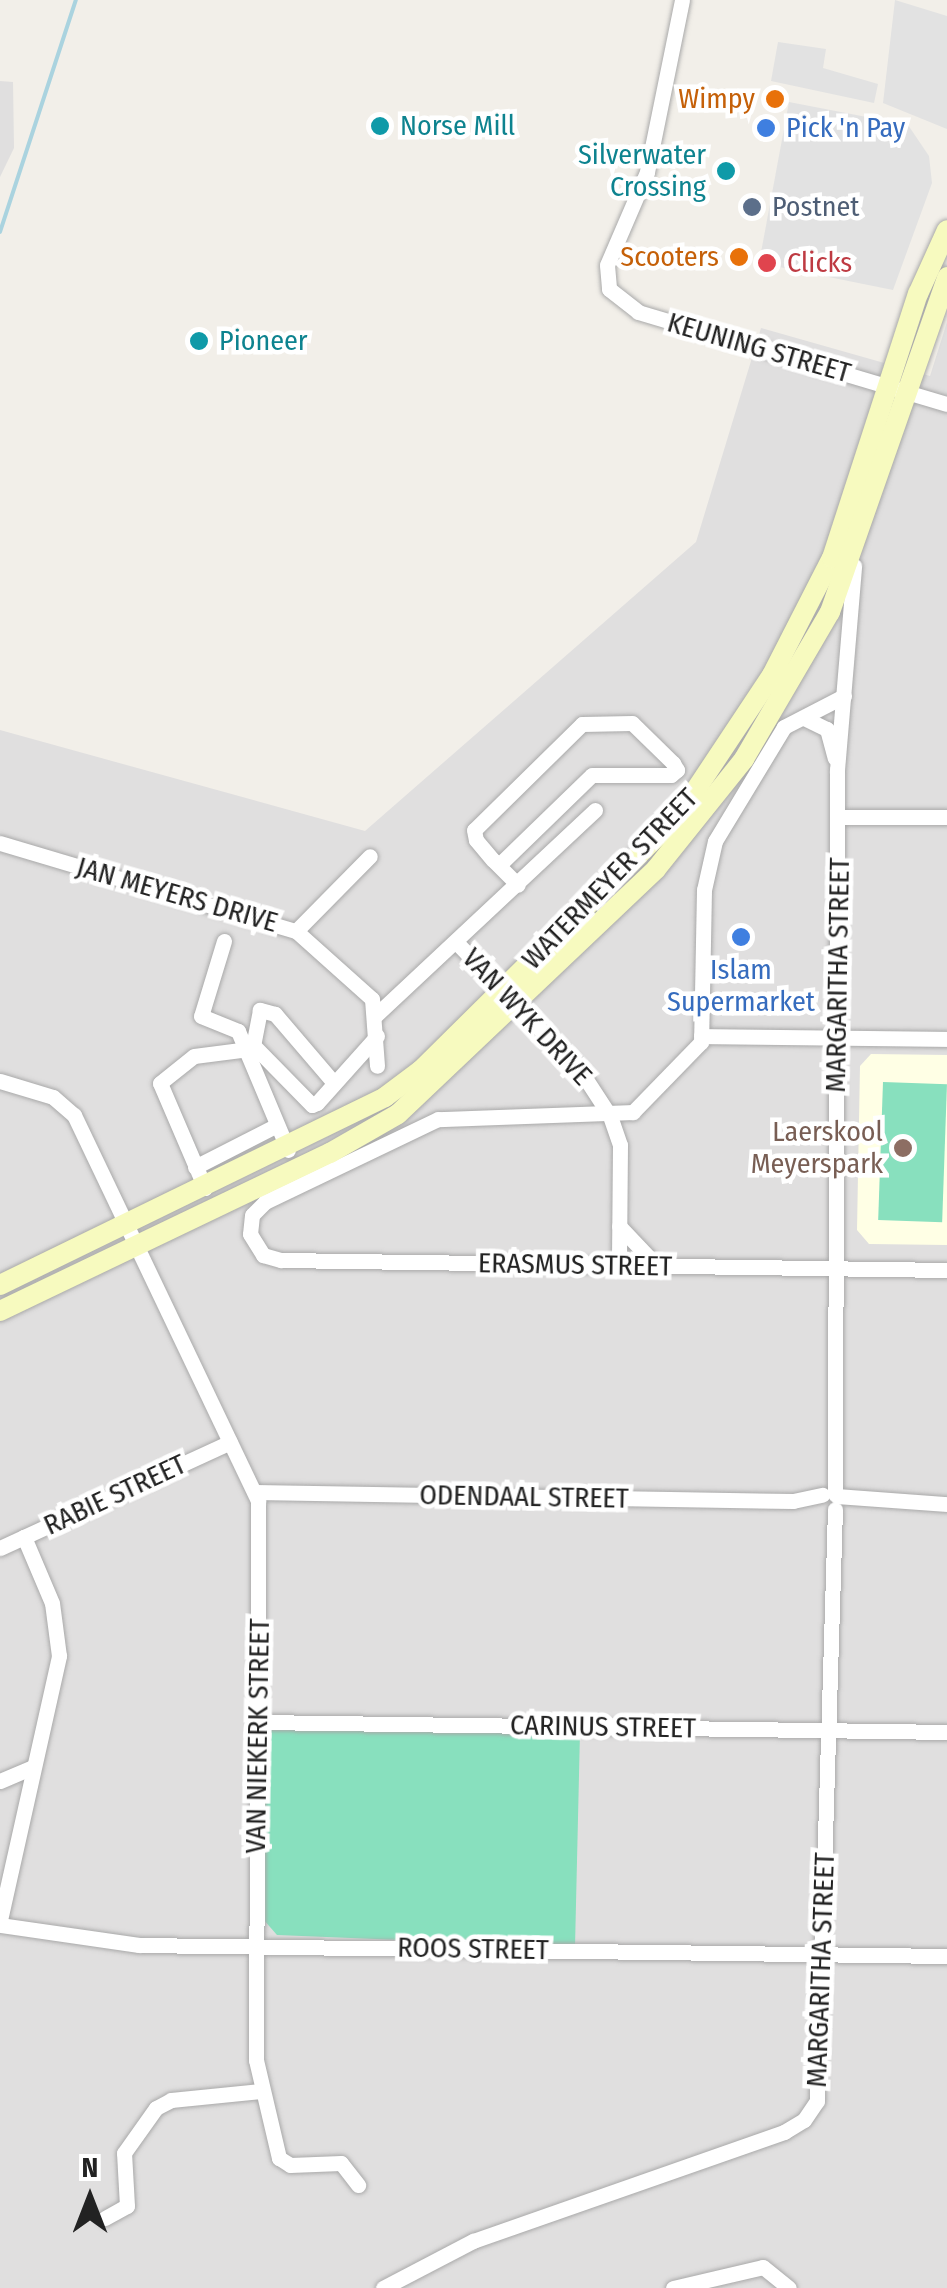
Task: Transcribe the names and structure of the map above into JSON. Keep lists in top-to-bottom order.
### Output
{
  "streets": {
    "main road": ["WATERMEYER STREET"],
    "street": [
      "KEUNING STREET",
      "JAN MEYERS DRIVE",
      "MARGARITHA STREET",
      "VAN WYK DRIVE",
      "ERASMUS STREET",
      "RABIE STREET",
      "ODENDAAL STREET",
      "CARINUS STREET",
      "VAN NIEKERK STREET",
      "ROOS STREET"
    ]
  },
  "crossings": [
    ["KEUNING STREET", "WATERMEYER STREET"],
    ["WATERMEYER STREET", "MARGARITHA STREET"],
    ["WATERMEYER STREET", "VAN WYK DRIVE"],
    ["WATERMEYER STREET", "VAN NIEKERK STREET"],
    ["MARGARITHA STREET", "ERASMUS STREET"],
    ["MARGARITHA STREET", "ODENDAAL STREET"],
    ["MARGARITHA STREET", "CARINUS STREET"],
    ["MARGARITHA STREET", "ROOS STREET"],
    ["VAN WYK DRIVE", "ERASMUS STREET"],
    ["RABIE STREET", "VAN NIEKERK STREET"],
    ["ODENDAAL STREET", "VAN NIEKERK STREET"],
    ["CARINUS STREET", "VAN NIEKERK STREET"],
    ["VAN NIEKERK STREET", "ROOS STREET"]
  ],
  "places": [
    "Wimpy",
    "Norse Mill",
    "Pick 'n Pay",
    "Silverwater Crossing",
    "Postnet",
    "Scooters",
    "Clicks",
    "Pioneer",
    "Islam Supermarket",
    "Laerskool Meyerspark"
  ],
  "north": "top"
}
